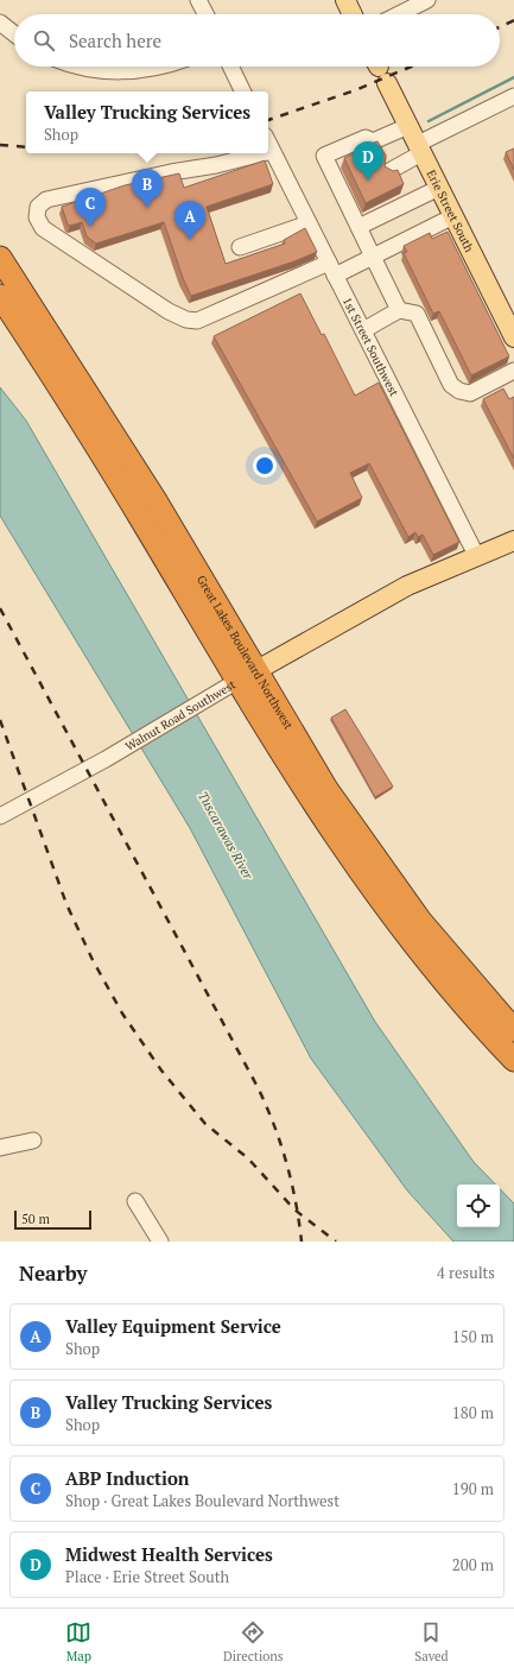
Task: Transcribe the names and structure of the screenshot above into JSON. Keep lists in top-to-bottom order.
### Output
{
  "streets": {
    "highway": ["Great Lakes Boulevard Northwest"],
    "main road": ["Erie Street South", "Walnut Road Southwest"],
    "street": ["1st Street Southwest"]
  },
  "crossings": [
    ["1st Street Southwest", "Walnut Road Southwest"],
    ["Great Lakes Boulevard Northwest", "Walnut Road Southwest"]
  ],
  "water": ["Tuscarawas River"],
  "scale_bar": "50 m",
  "page": {
    "search": "Search here",
    "popup": ["Valley Trucking Services", "Shop"],
    "pins": [
      "D",
      "B",
      "C",
      "A"
    ],
    "scale": "50 m",
    "heading": ["Nearby", "4 results"],
    "list": [
      {
        "mark": "A",
        "name": "Valley Equipment Service",
        "note": "Shop",
        "value": "150 m"
      },
      {
        "mark": "B",
        "name": "Valley Trucking Services",
        "note": "Shop",
        "value": "180 m"
      },
      {
        "mark": "C",
        "name": "ABP Induction",
        "note": "Shop · Great Lakes Boulevard Northwest",
        "value": "190 m"
      },
      {
        "mark": "D",
        "name": "Midwest Health Services",
        "note": "Place · Erie Street South",
        "value": "200 m"
      }
    ],
    "nav": ["Map", "Directions", "Saved"]
  }
}
